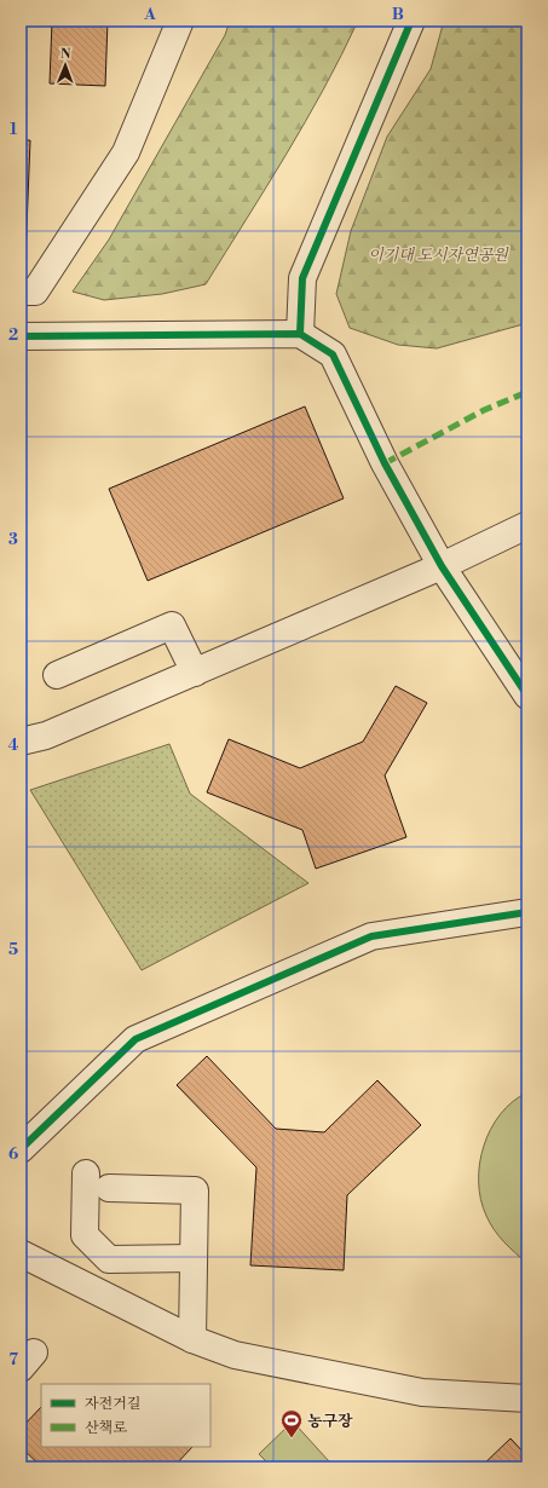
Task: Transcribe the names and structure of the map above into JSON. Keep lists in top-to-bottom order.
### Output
{
  "parks": ["이기대 도시자연공원"],
  "places": {
    "sports": ["농구장"]
  },
  "legend": ["자전거길", "산책로"],
  "north": "top",
  "grid": {
    "columns": ["A", "B"],
    "rows": [
      "1",
      "2",
      "3",
      "4",
      "5",
      "6",
      "7"
    ]
  }
}
